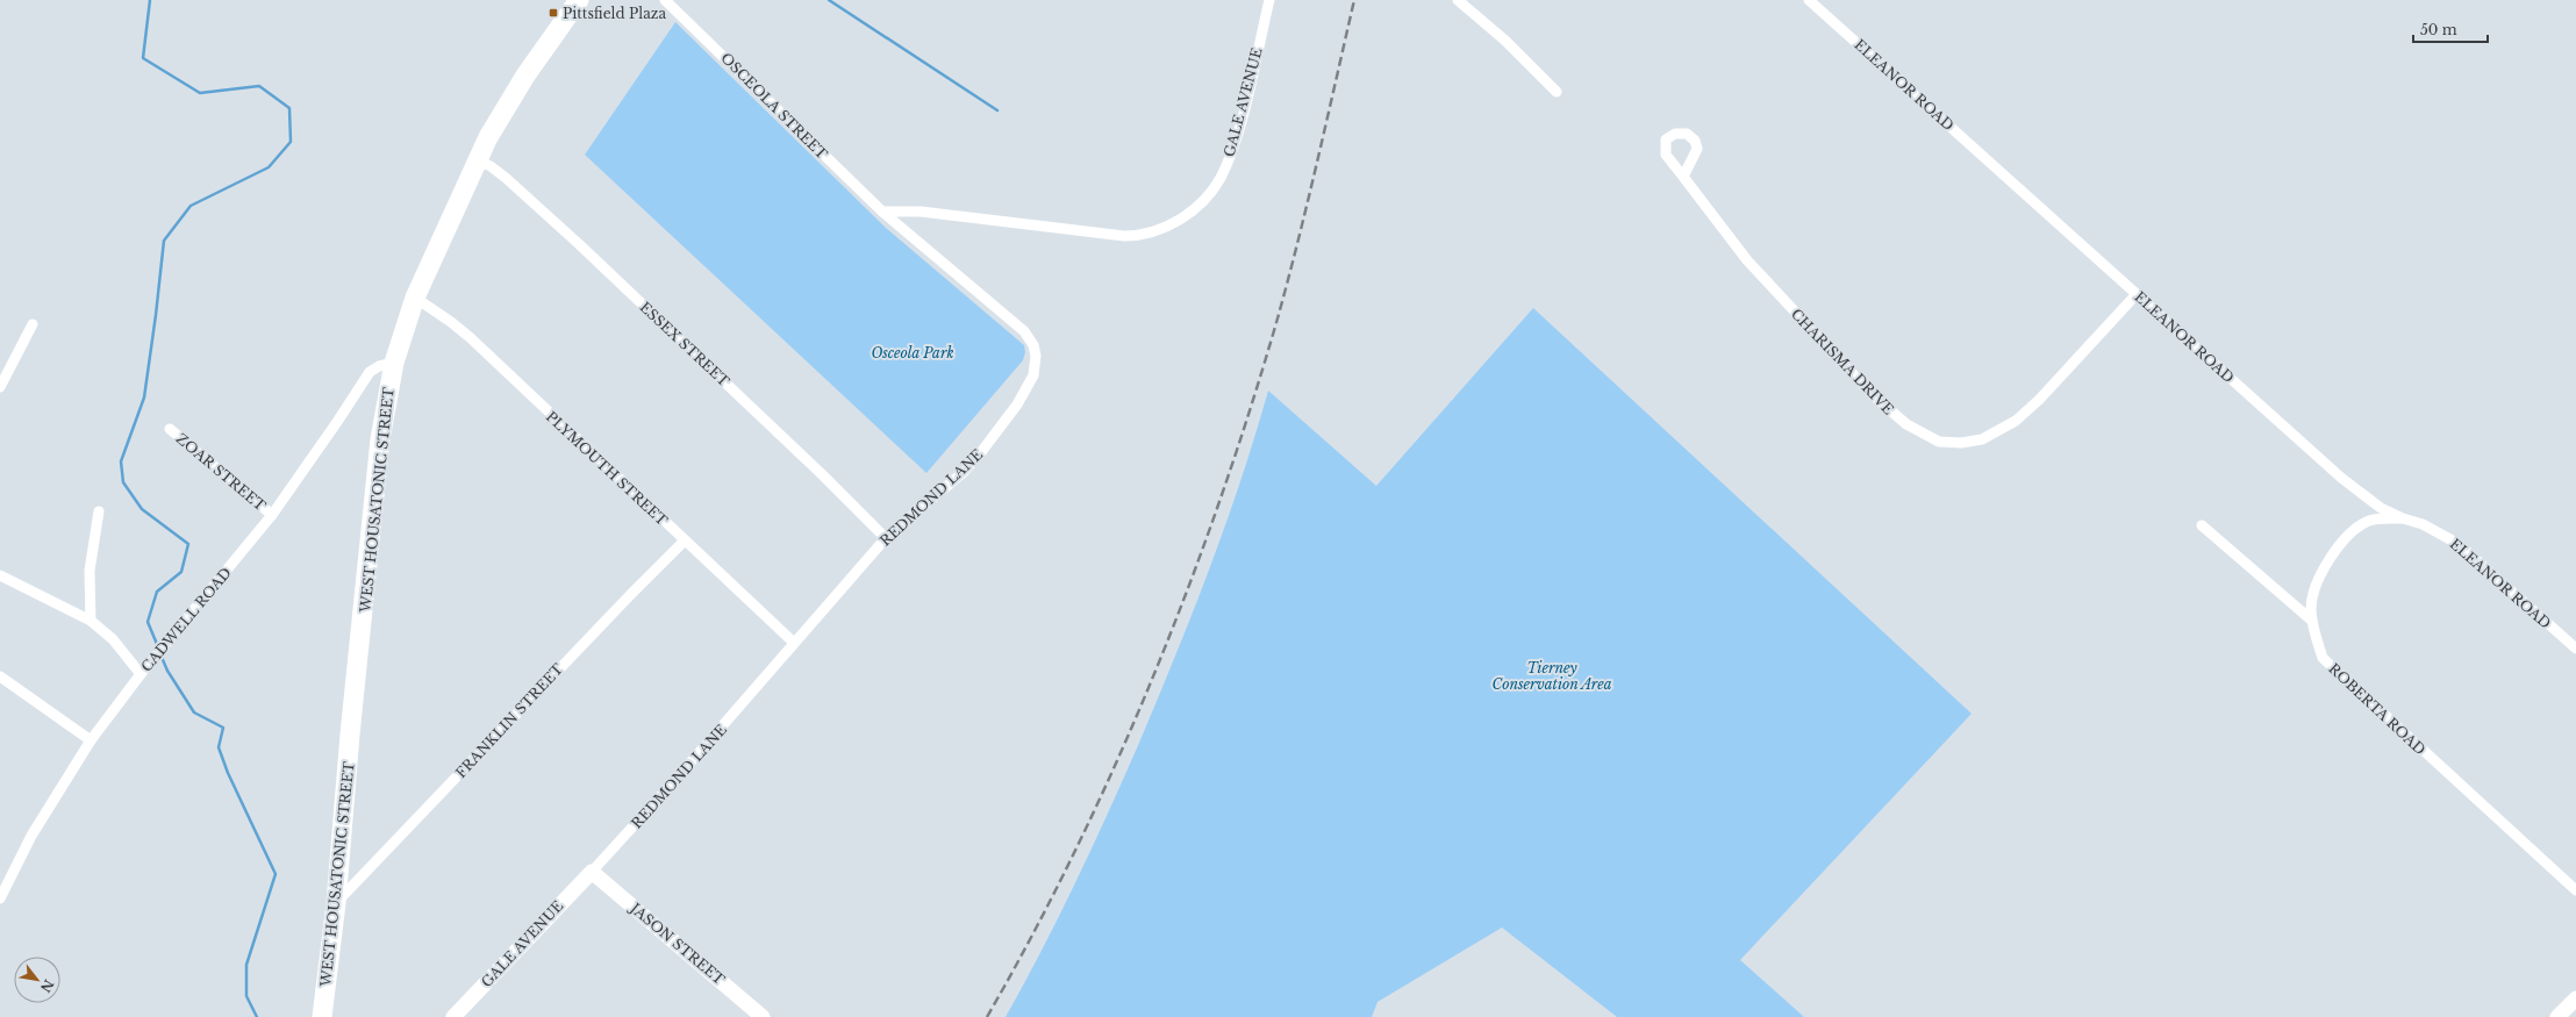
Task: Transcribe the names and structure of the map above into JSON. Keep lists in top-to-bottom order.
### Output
{
  "streets": {
    "highway": ["WEST HOUSATONIC STREET"],
    "street": [
      "ELEANOR ROAD",
      "GALE AVENUE",
      "OSCEOLA STREET",
      "ESSEX STREET",
      "CHARISMA DRIVE",
      "PLYMOUTH STREET",
      "ZOAR STREET",
      "REDMOND LANE",
      "CADWELL ROAD",
      "ROBERTA ROAD",
      "FRANKLIN STREET",
      "JASON STREET"
    ]
  },
  "crossings": [
    ["ELEANOR ROAD", "CHARISMA DRIVE"],
    ["ELEANOR ROAD", "ROBERTA ROAD"],
    ["GALE AVENUE", "OSCEOLA STREET"],
    ["GALE AVENUE", "REDMOND LANE"],
    ["GALE AVENUE", "JASON STREET"],
    ["OSCEOLA STREET", "REDMOND LANE"],
    ["ESSEX STREET", "REDMOND LANE"],
    ["ESSEX STREET", "WEST HOUSATONIC STREET"],
    ["PLYMOUTH STREET", "REDMOND LANE"],
    ["PLYMOUTH STREET", "WEST HOUSATONIC STREET"],
    ["PLYMOUTH STREET", "FRANKLIN STREET"],
    ["ZOAR STREET", "CADWELL ROAD"],
    ["REDMOND LANE", "JASON STREET"],
    ["WEST HOUSATONIC STREET", "CADWELL ROAD"],
    ["WEST HOUSATONIC STREET", "FRANKLIN STREET"]
  ],
  "parks": ["Osceola Park", "Tierney Conservation Area"],
  "places": {
    "transit": ["Pittsfield Plaza"]
  },
  "scale_bar": "50 m",
  "north": "bottom right"
}
